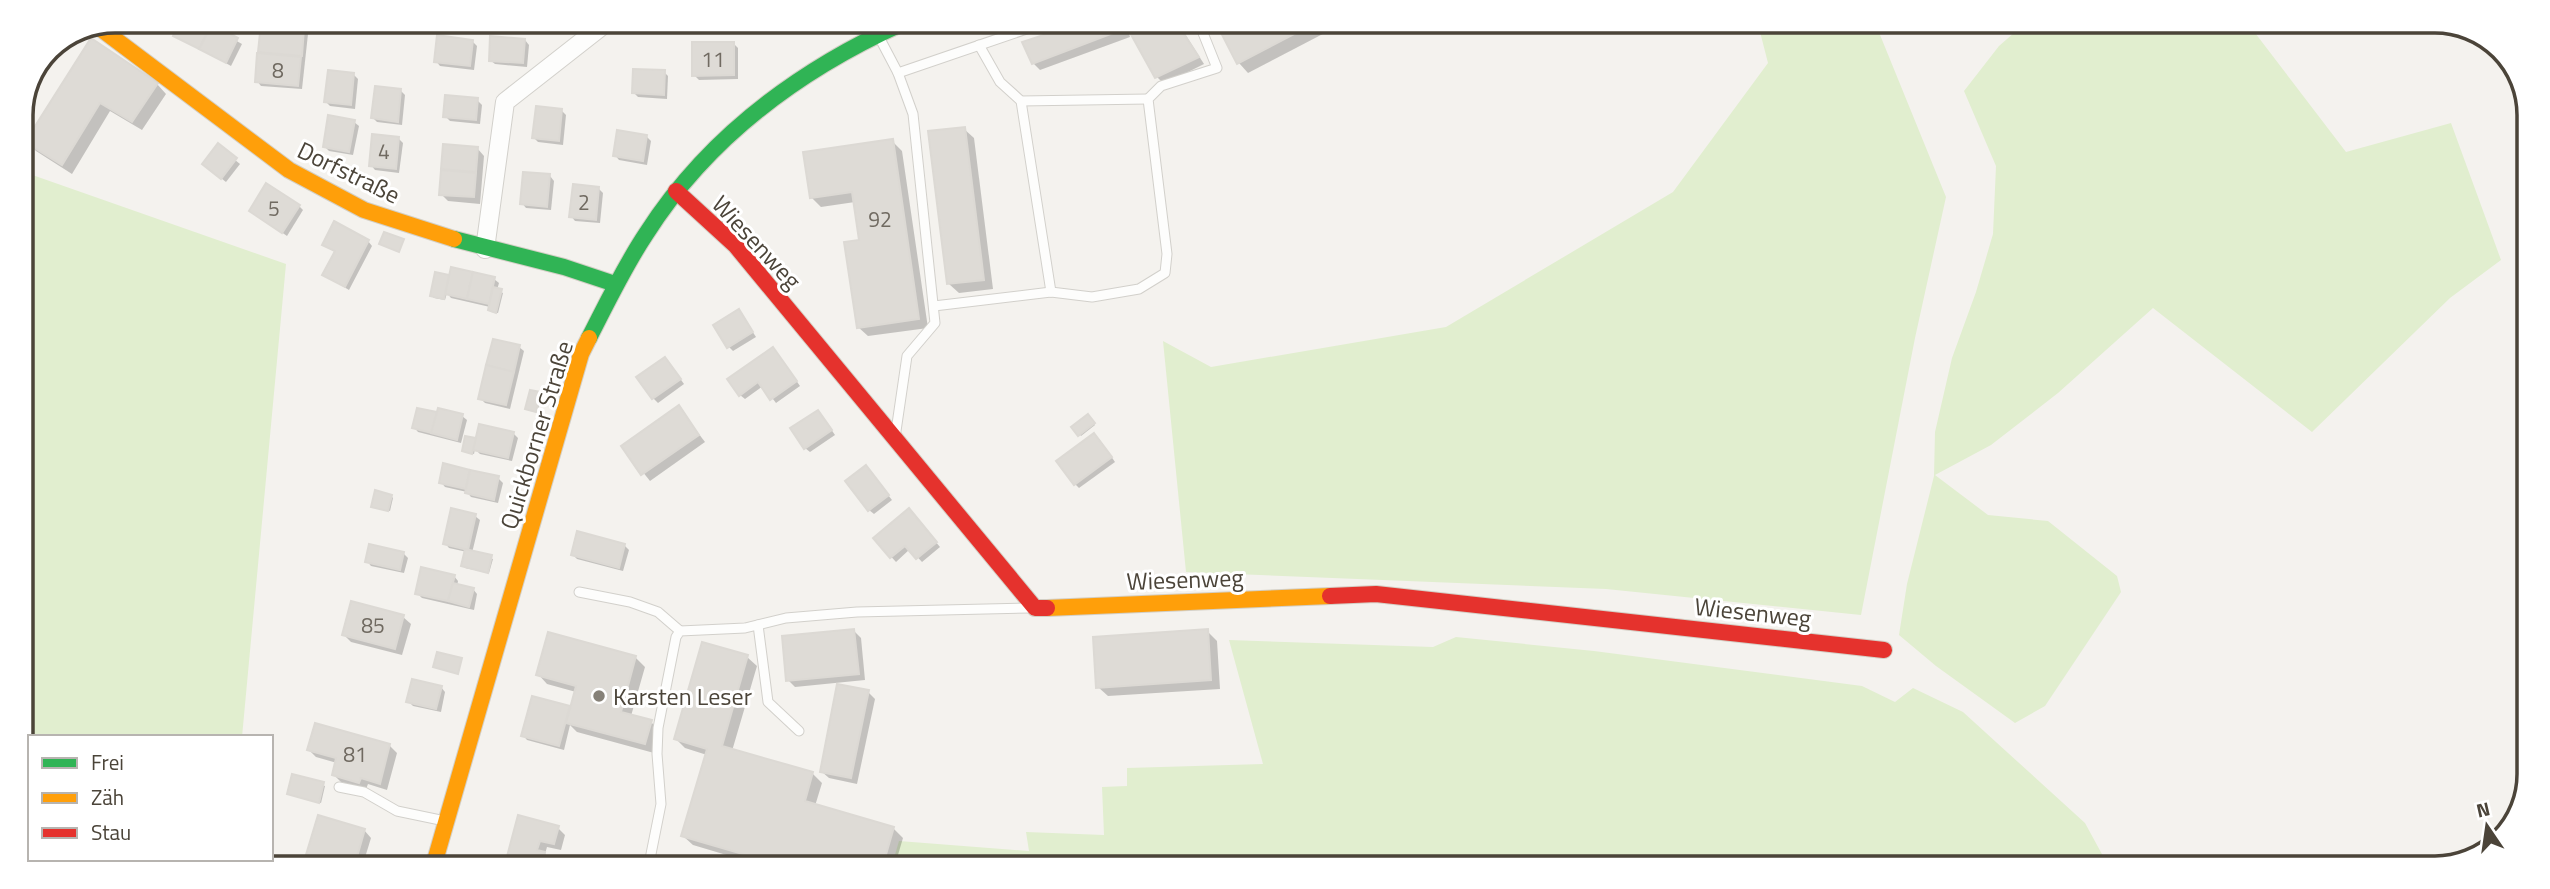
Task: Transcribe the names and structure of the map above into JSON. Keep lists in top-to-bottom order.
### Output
{
  "streets": {
    "street": ["Dorfstraße", "Wiesenweg", "Quickborner Straße"]
  },
  "crossings": [
    ["Dorfstraße", "Quickborner Straße"],
    ["Wiesenweg", "Quickborner Straße"]
  ],
  "places": ["Karsten Leser"],
  "house_numbers": [
    "11",
    "8",
    "4",
    "2",
    "5",
    "92",
    "85",
    "81"
  ],
  "legend": ["Frei", "Zäh", "Stau"],
  "north": "top"
}
